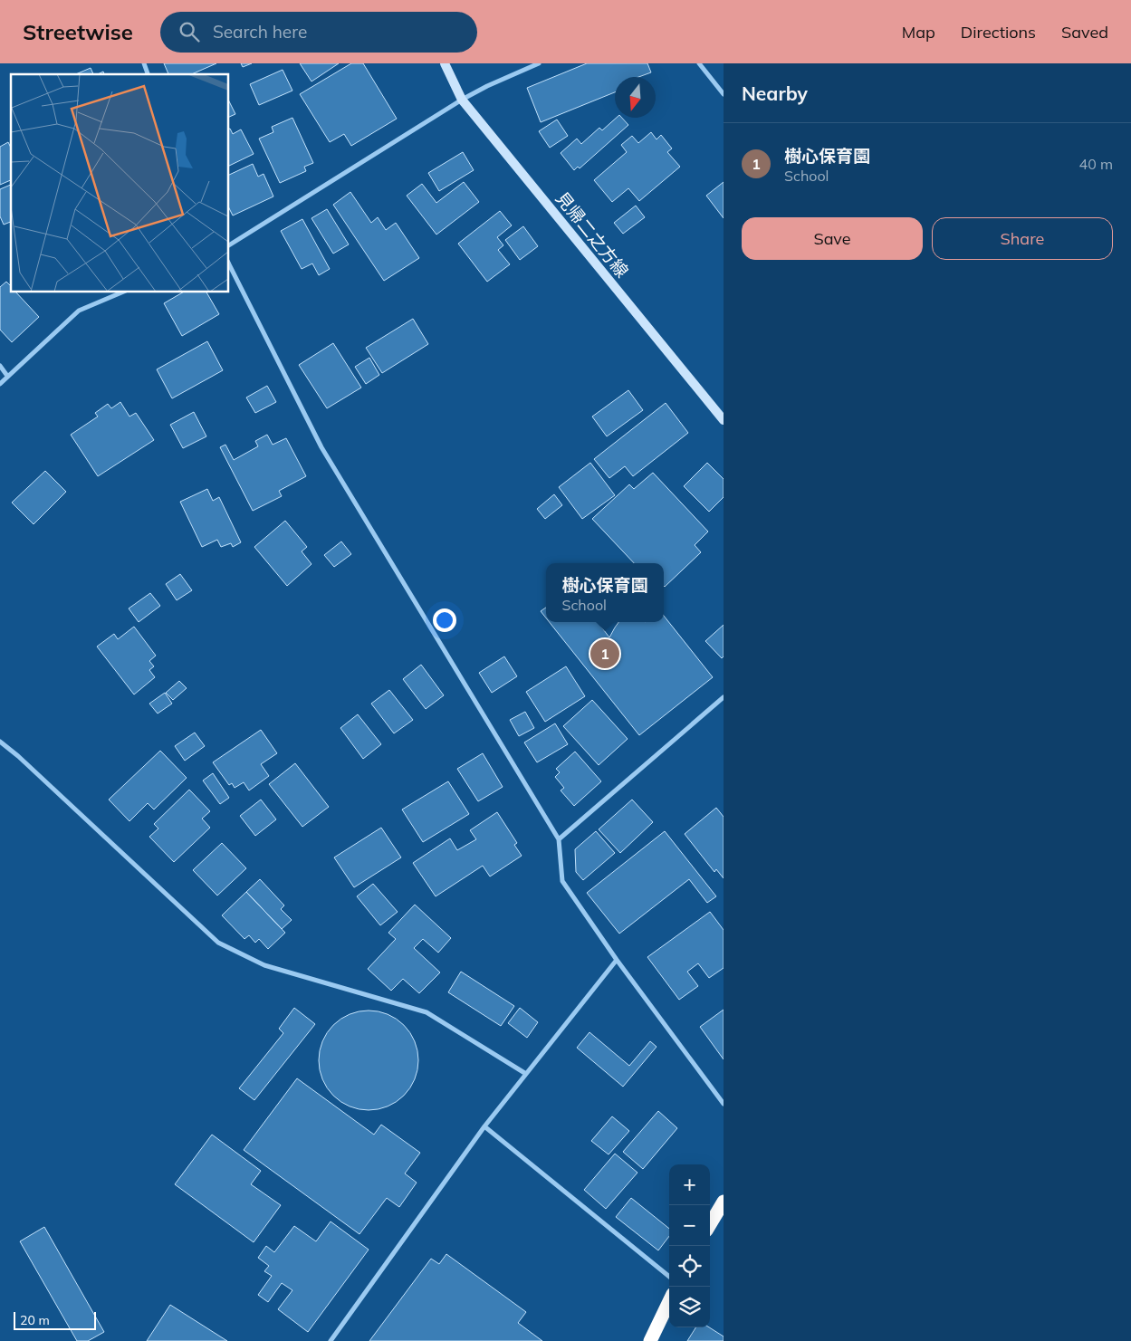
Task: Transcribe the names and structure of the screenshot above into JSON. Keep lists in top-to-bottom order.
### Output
{
  "streets": {
    "main road": ["見帰二之方線"]
  },
  "scale_bar": "20 m",
  "north": "bottom",
  "page": {
    "header": "Streetwise",
    "search": "Search here",
    "nav": ["Map", "Directions", "Saved"],
    "heading": "Nearby",
    "list": [
      {
        "mark": "1",
        "name": "樹心保育園",
        "note": "School",
        "value": "40 m"
      }
    ],
    "buttons": ["Save", "Share"],
    "popup": ["樹心保育園", "School"],
    "pins": "1",
    "map_buttons": ["+", "−"],
    "scale": "20 m"
  }
}
